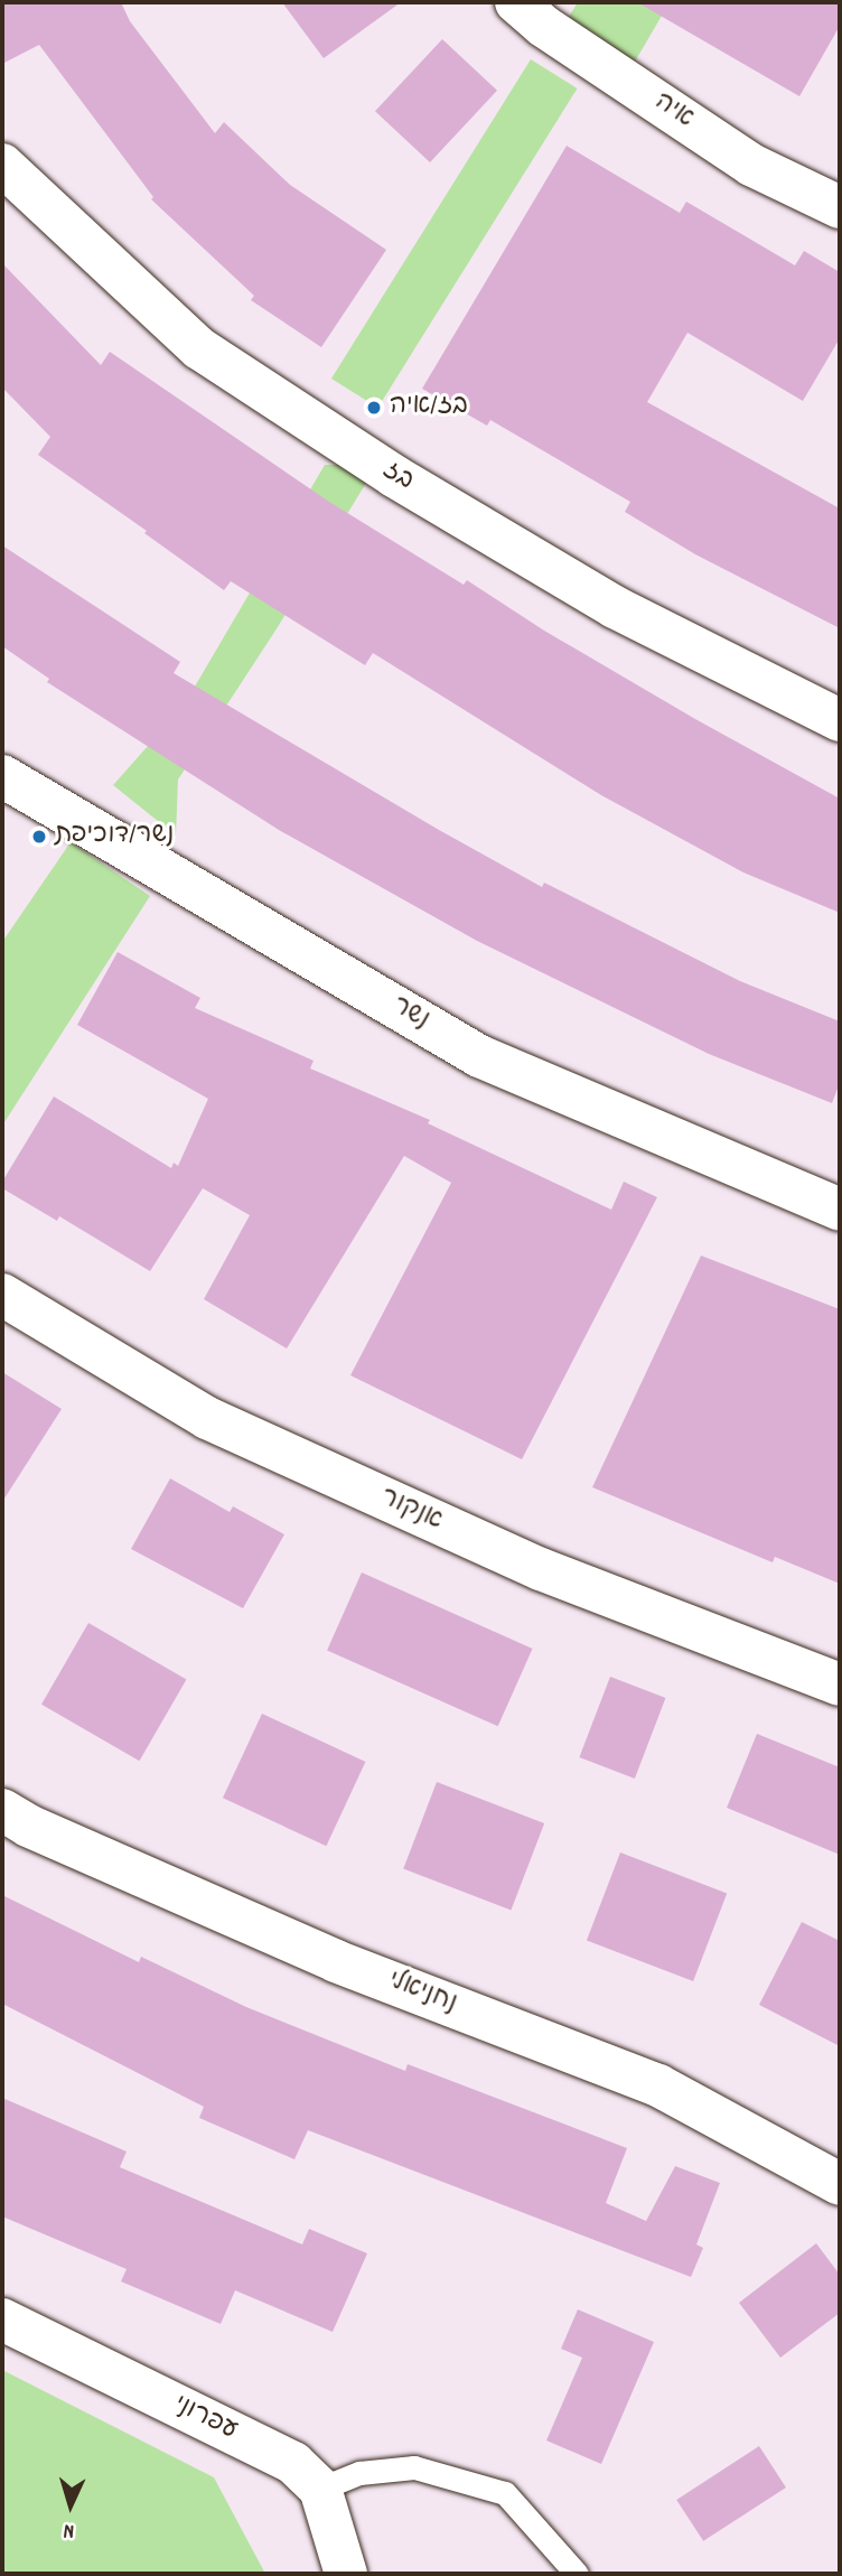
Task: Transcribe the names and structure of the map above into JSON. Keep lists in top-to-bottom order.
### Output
{
  "streets": {
    "street": [
      "איה",
      "בז",
      "נשר",
      "אנקור",
      "נחניאלי",
      "עפרוני"
    ]
  },
  "places": ["בז/איה", "נשר/דוכיפת"],
  "north": "bottom"
}
